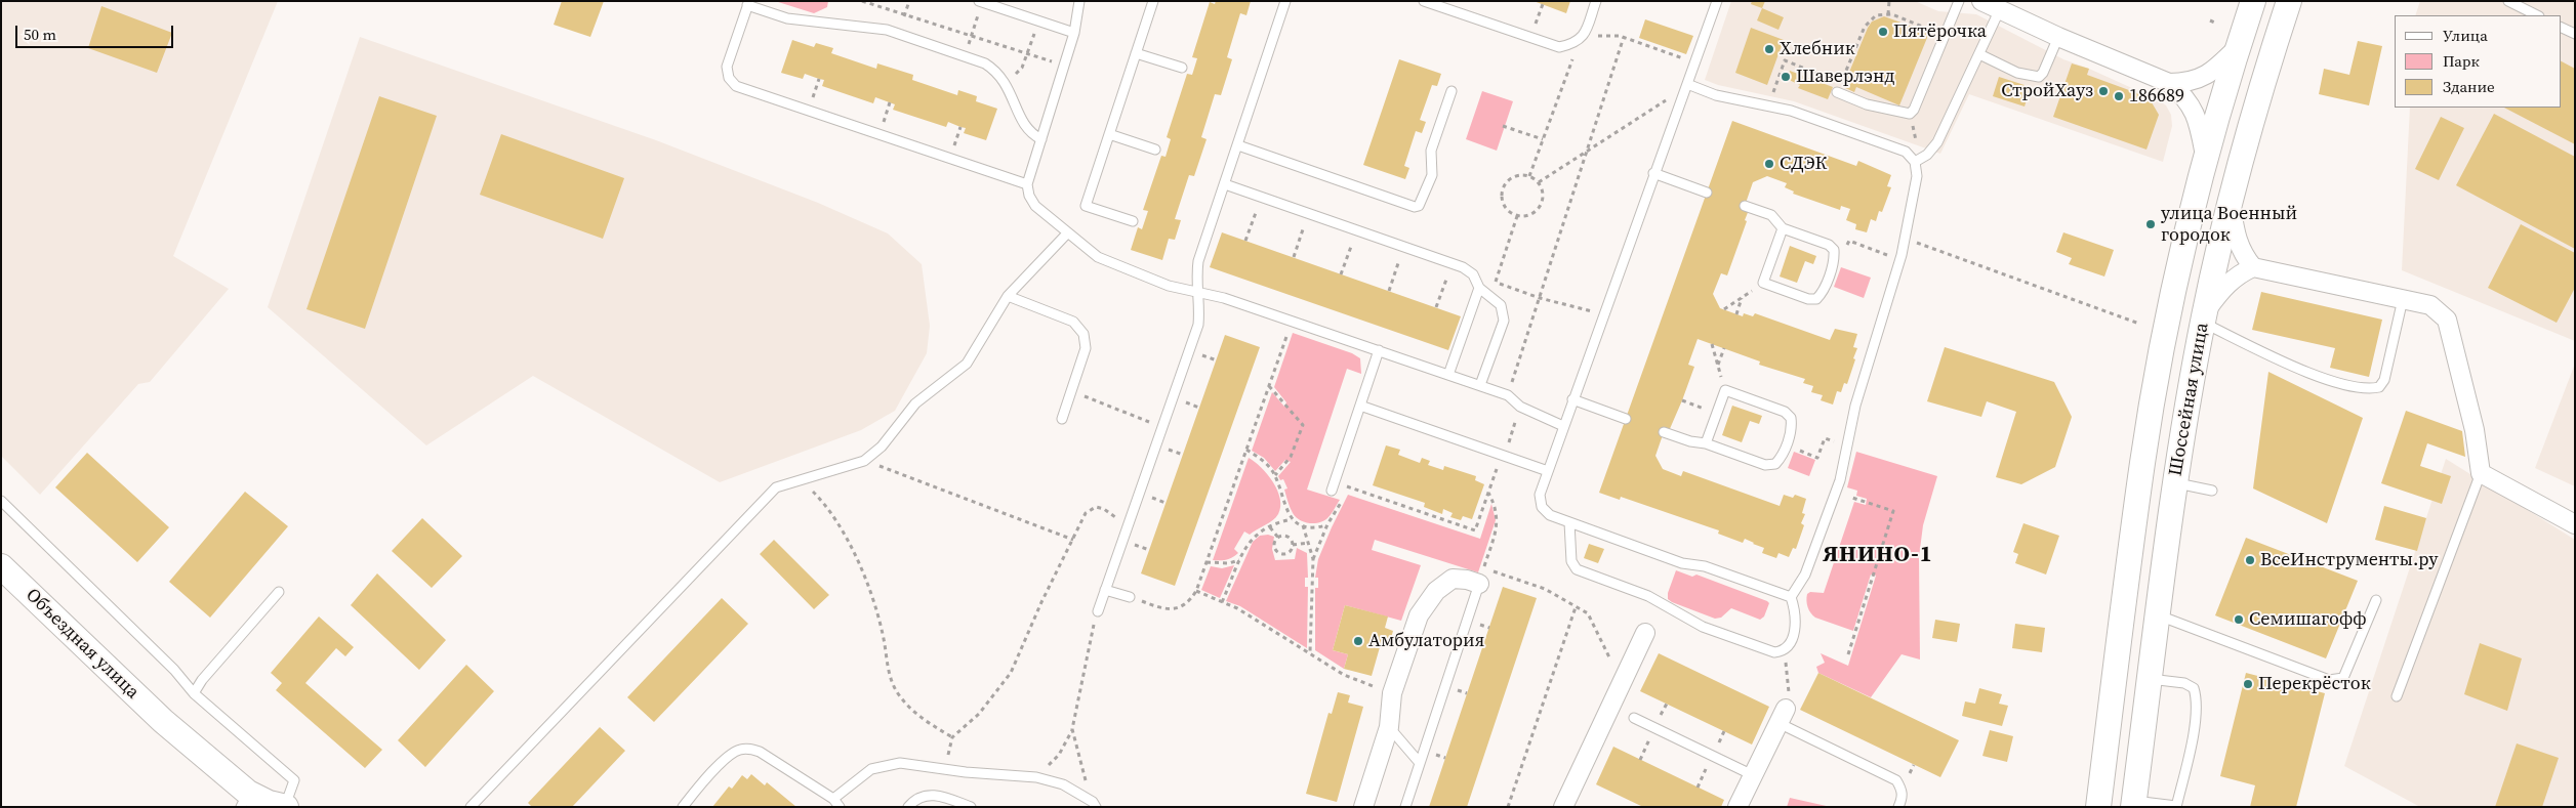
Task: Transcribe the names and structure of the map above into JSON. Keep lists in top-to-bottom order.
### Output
{
  "streets": {
    "main road": ["Шоссейная улица", "Объездная улица"]
  },
  "districts": ["ЯНИНО-1"],
  "places": [
    "Пятёрочка",
    "Хлебник",
    "Шаверлэнд",
    "СтройХауз",
    "186689",
    "СДЭК",
    "улица Военный городок",
    "ВсеИнструменты.ру",
    "Семишагофф",
    "Амбулатория",
    "Перекрёсток"
  ],
  "legend": ["Улица", "Парк", "Здание"],
  "scale_bar": "50 m"
}
